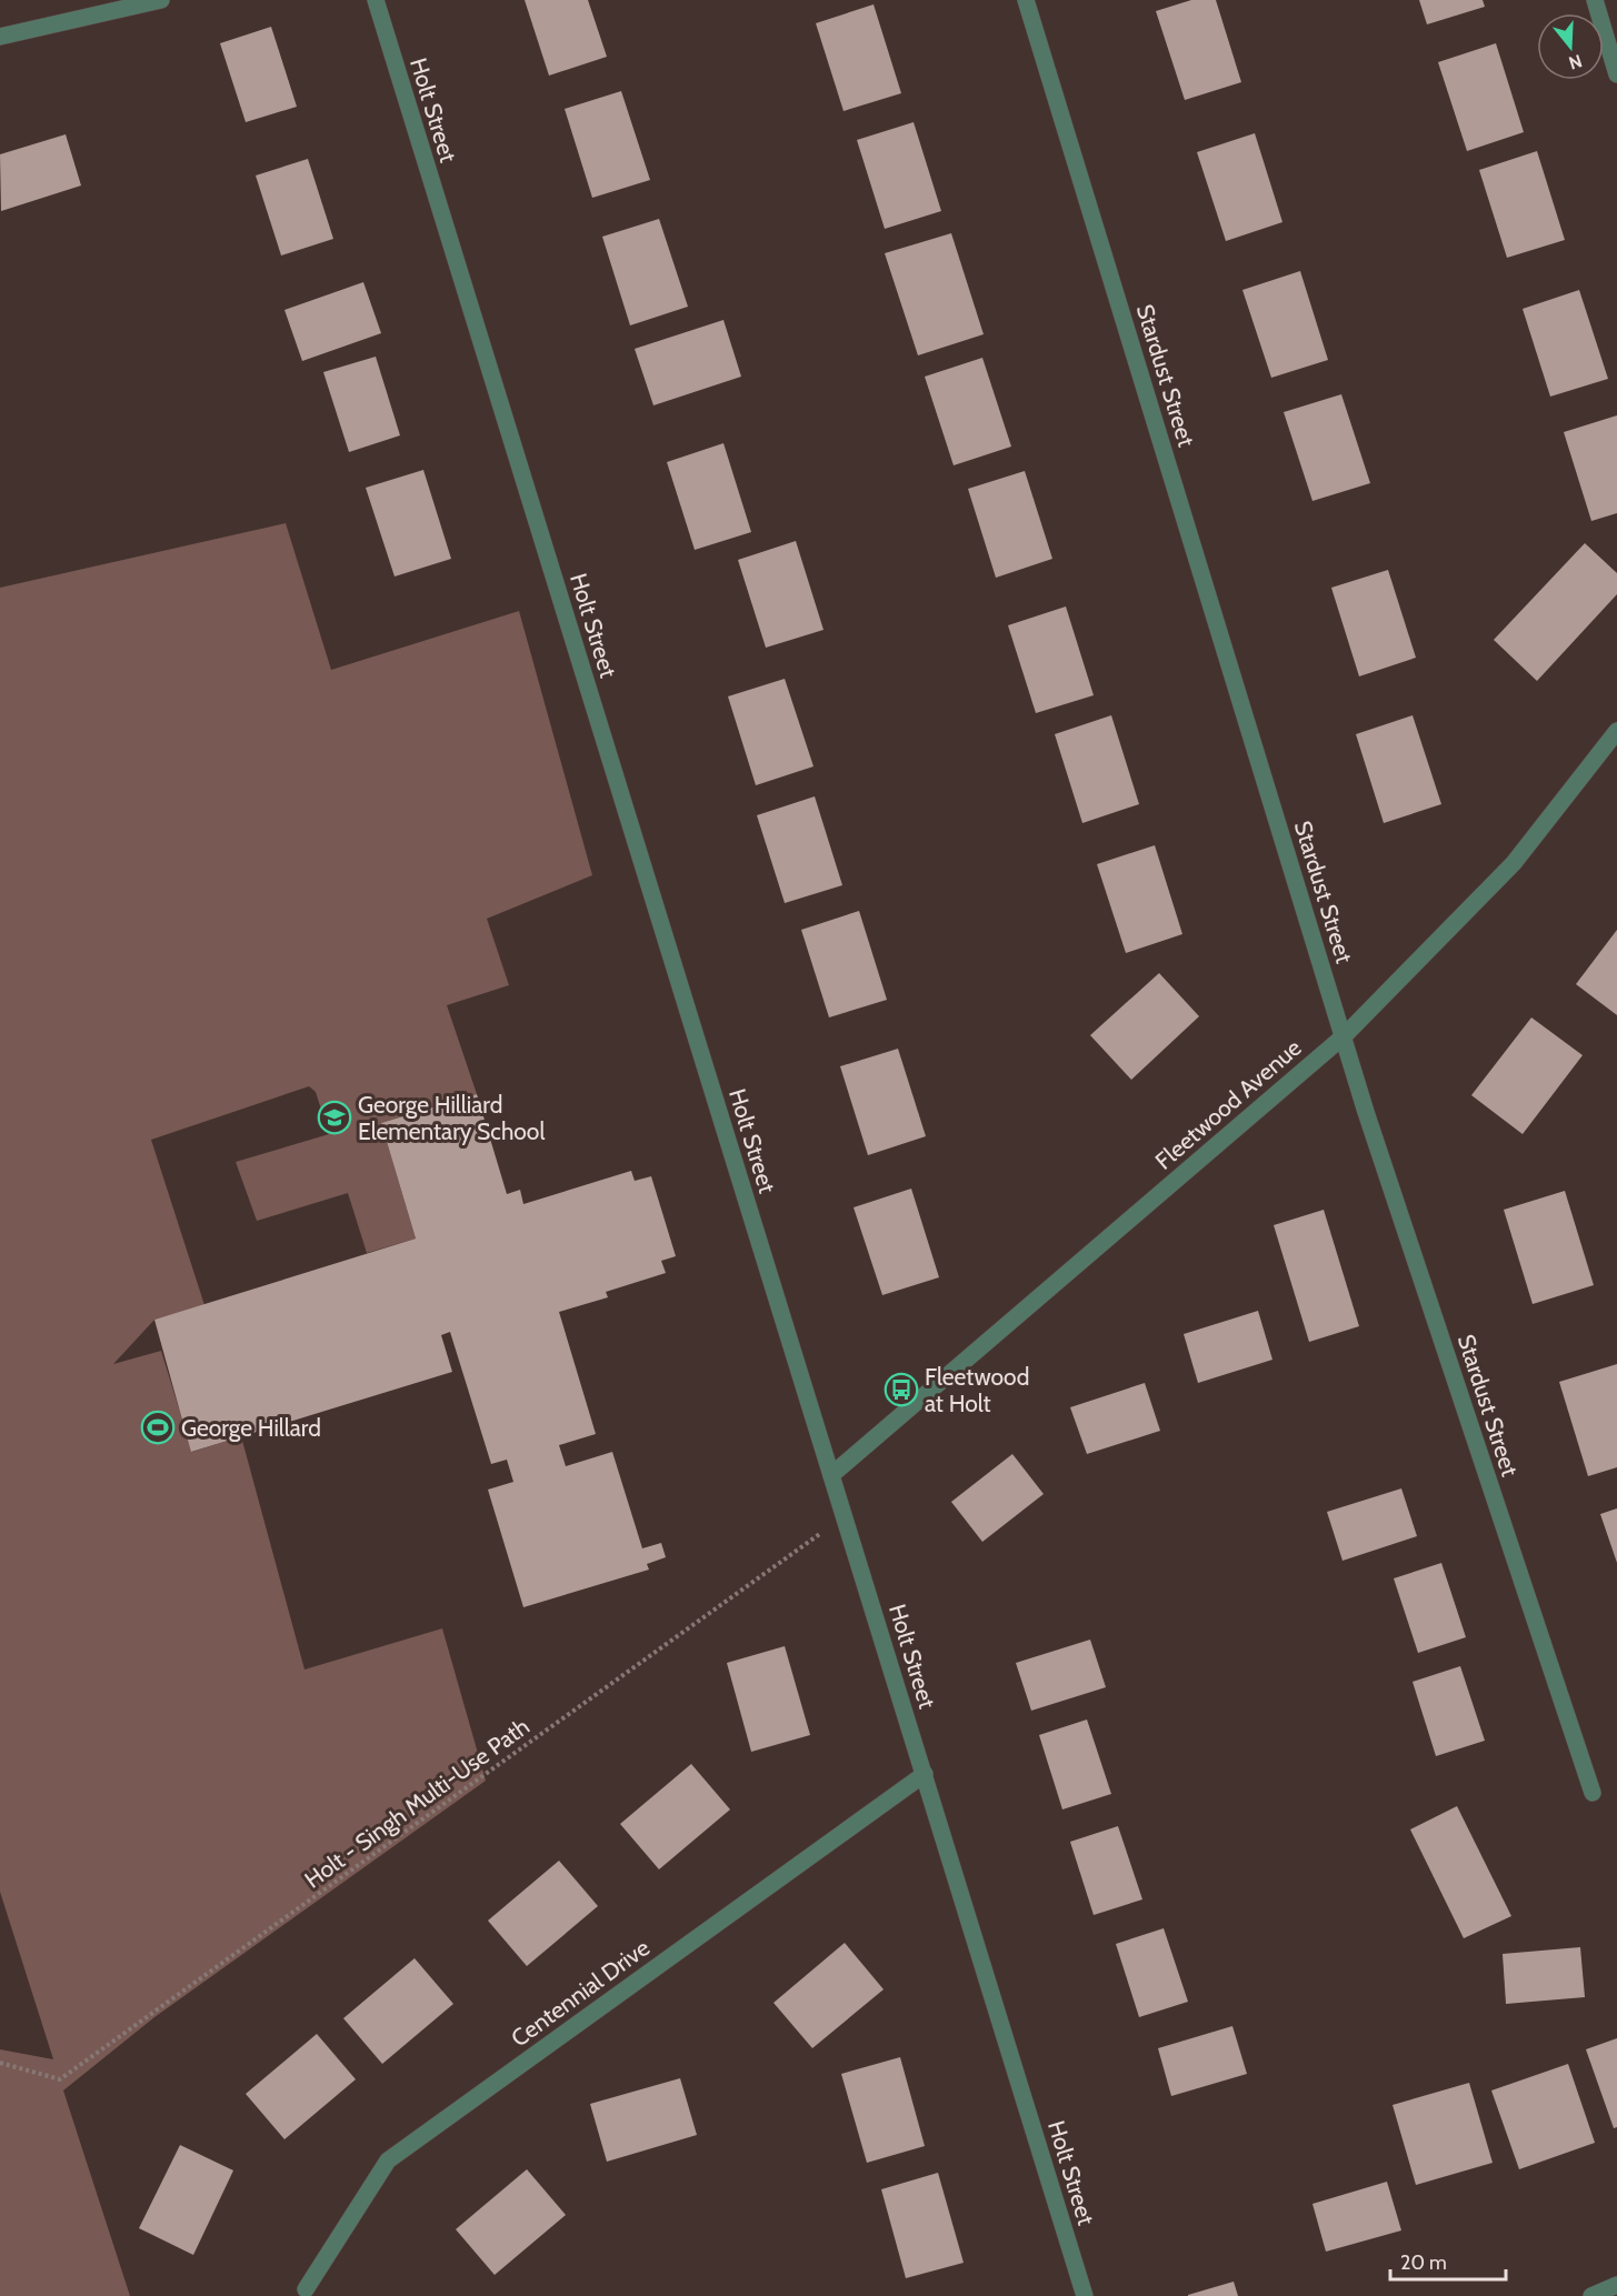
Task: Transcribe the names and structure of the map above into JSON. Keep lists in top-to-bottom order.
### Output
{
  "streets": {
    "street": [
      "Holt Street",
      "Stardust Street",
      "Fleetwood Avenue",
      "Centennial Drive"
    ],
    "path": ["Holt - Singh Multi-Use Path"]
  },
  "crossings": [
    ["Holt Street", "Fleetwood Avenue"],
    ["Holt Street", "Holt - Singh Multi-Use Path"],
    ["Holt Street", "Centennial Drive"],
    ["Stardust Street", "Fleetwood Avenue"]
  ],
  "places": {
    "school or university": ["George Hilliard Elementary School"],
    "bus stop": ["Fleetwood at Holt"],
    "sports": ["George Hillard"]
  },
  "scale_bar": "20 m",
  "north": "bottom"
}
